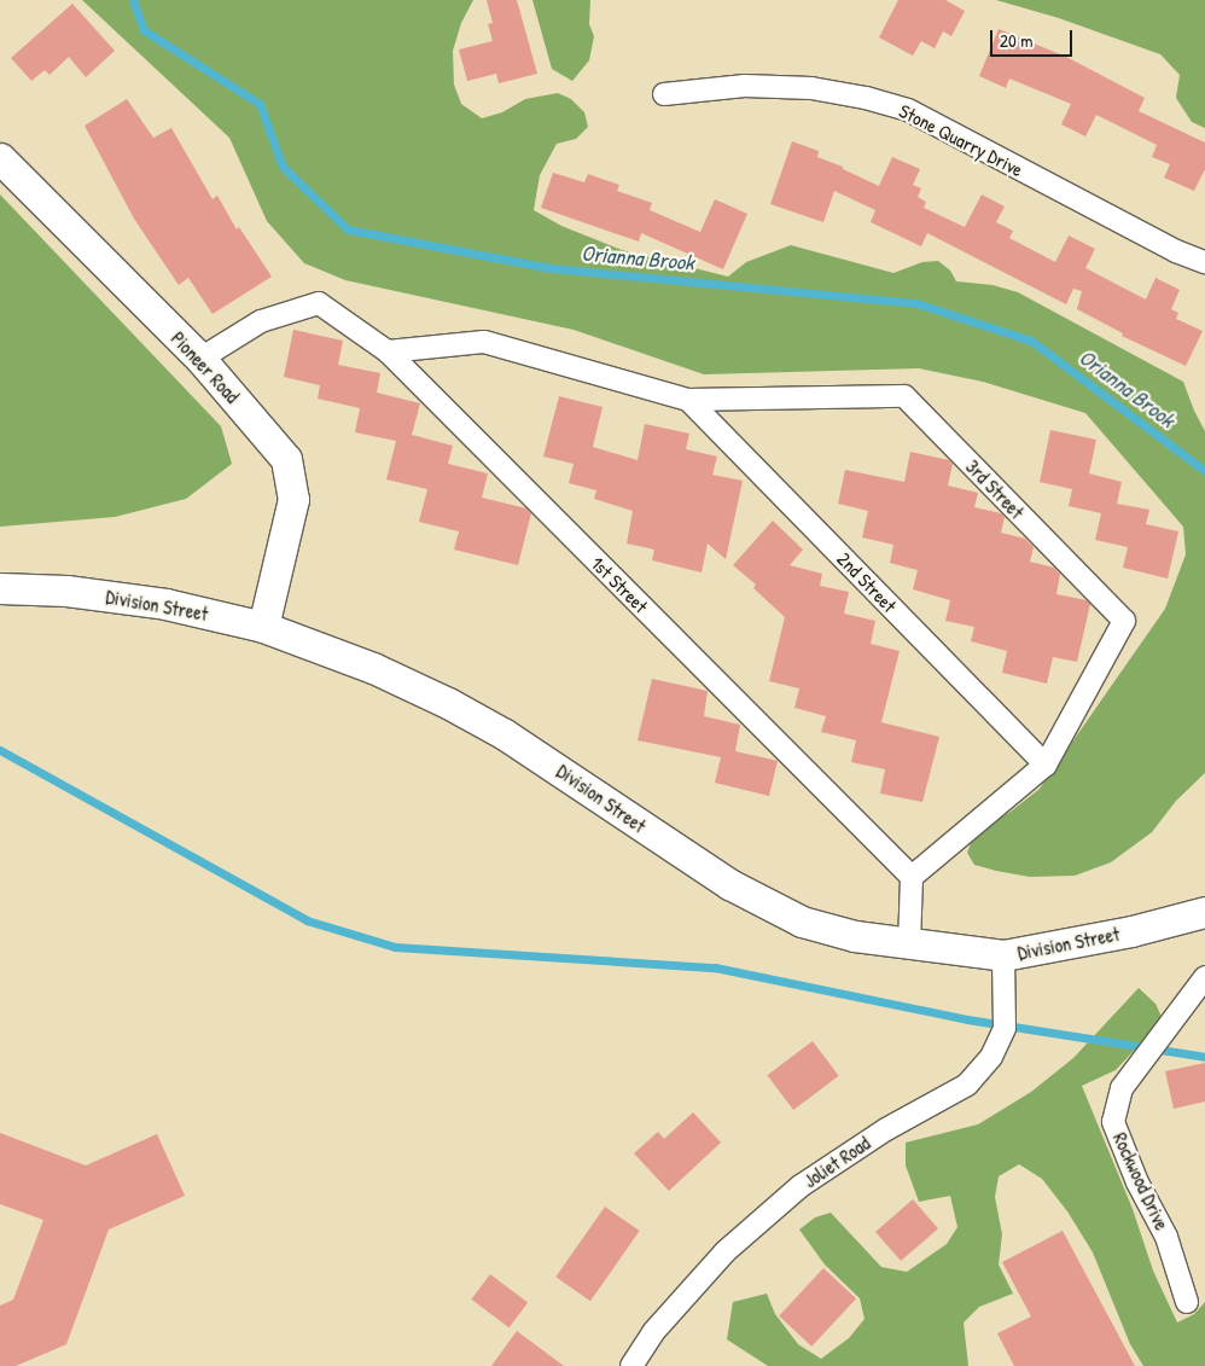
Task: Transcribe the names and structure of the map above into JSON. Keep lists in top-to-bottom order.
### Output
{
  "streets": {
    "street": [
      "Stone Quarry Drive",
      "Pioneer Road",
      "3rd Street",
      "2nd Street",
      "1st Street",
      "Division Street",
      "Joliet Road",
      "Rockwood Drive"
    ]
  },
  "crossings": [
    ["Pioneer Road", "1st Street"],
    ["Pioneer Road", "Division Street"],
    ["3rd Street", "2nd Street"],
    ["Division Street", "Joliet Road"]
  ],
  "water": ["Orianna Brook"],
  "scale_bar": "20 m"
}
